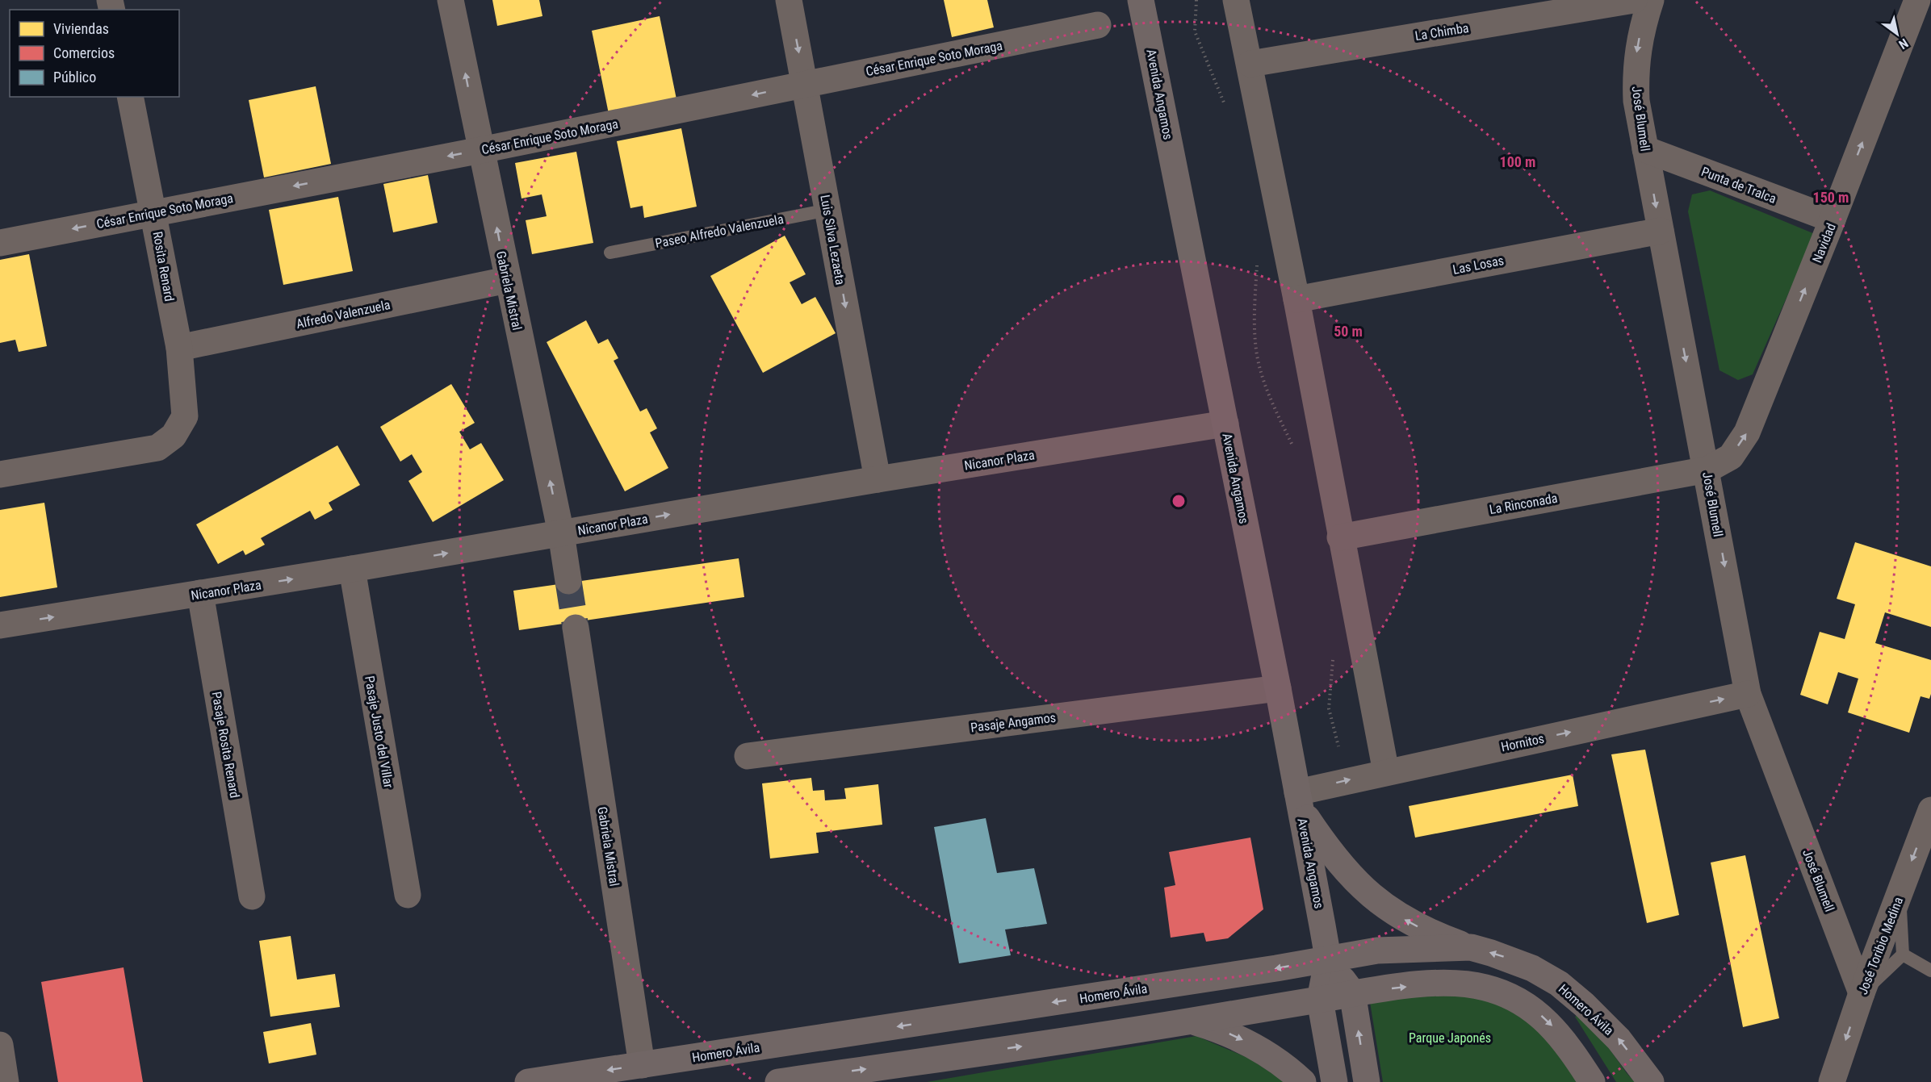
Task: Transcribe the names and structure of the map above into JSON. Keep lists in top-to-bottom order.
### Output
{
  "streets": {
    "main road": ["Avenida Angamos", "Homero Ávila"],
    "street": [
      "La Chimba",
      "César Enrique Soto Moraga",
      "José Blumell",
      "Punta de Tralca",
      "Luis Silva Lezaeta",
      "Navidad",
      "Las Losas",
      "Rosita Renard",
      "Gabriela Mistral",
      "Alfredo Valenzuela",
      "Nicanor Plaza",
      "La Rinconada",
      "Pasaje Angamos",
      "Pasaje Justo del Villar",
      "Hornitos",
      "Pasaje Rosita Renard",
      "José Toribio Medina"
    ],
    "lane": ["Paseo Alfredo Valenzuela"]
  },
  "crossings": [
    ["César Enrique Soto Moraga", "Luis Silva Lezaeta"],
    ["César Enrique Soto Moraga", "Rosita Renard"],
    ["César Enrique Soto Moraga", "Gabriela Mistral"],
    ["Avenida Angamos", "Nicanor Plaza"],
    ["Avenida Angamos", "Pasaje Angamos"],
    ["Avenida Angamos", "Hornitos"],
    ["Avenida Angamos", "Homero Ávila"],
    ["José Blumell", "Punta de Tralca"],
    ["José Blumell", "Navidad"],
    ["José Blumell", "Las Losas"],
    ["José Blumell", "La Rinconada"],
    ["José Blumell", "Hornitos"],
    ["José Blumell", "José Toribio Medina"],
    ["Punta de Tralca", "Navidad"],
    ["Paseo Alfredo Valenzuela", "Luis Silva Lezaeta"],
    ["Luis Silva Lezaeta", "Nicanor Plaza"],
    ["Navidad", "La Rinconada"],
    ["Rosita Renard", "Alfredo Valenzuela"],
    ["Gabriela Mistral", "Alfredo Valenzuela"],
    ["Gabriela Mistral", "Nicanor Plaza"],
    ["Gabriela Mistral", "Homero Ávila"],
    ["Nicanor Plaza", "Pasaje Justo del Villar"],
    ["Nicanor Plaza", "Pasaje Rosita Renard"]
  ],
  "one_way": [
    "César Enrique Soto Moraga",
    "José Blumell",
    "Luis Silva Lezaeta",
    "Navidad",
    "Gabriela Mistral",
    "Nicanor Plaza",
    "Hornitos",
    "José Toribio Medina"
  ],
  "parks": ["Parque Japonés"],
  "legend": ["Viviendas", "Comercios", "Público"],
  "north": "bottom right",
  "rings": ["100 m", "150 m", "50 m"]
}
